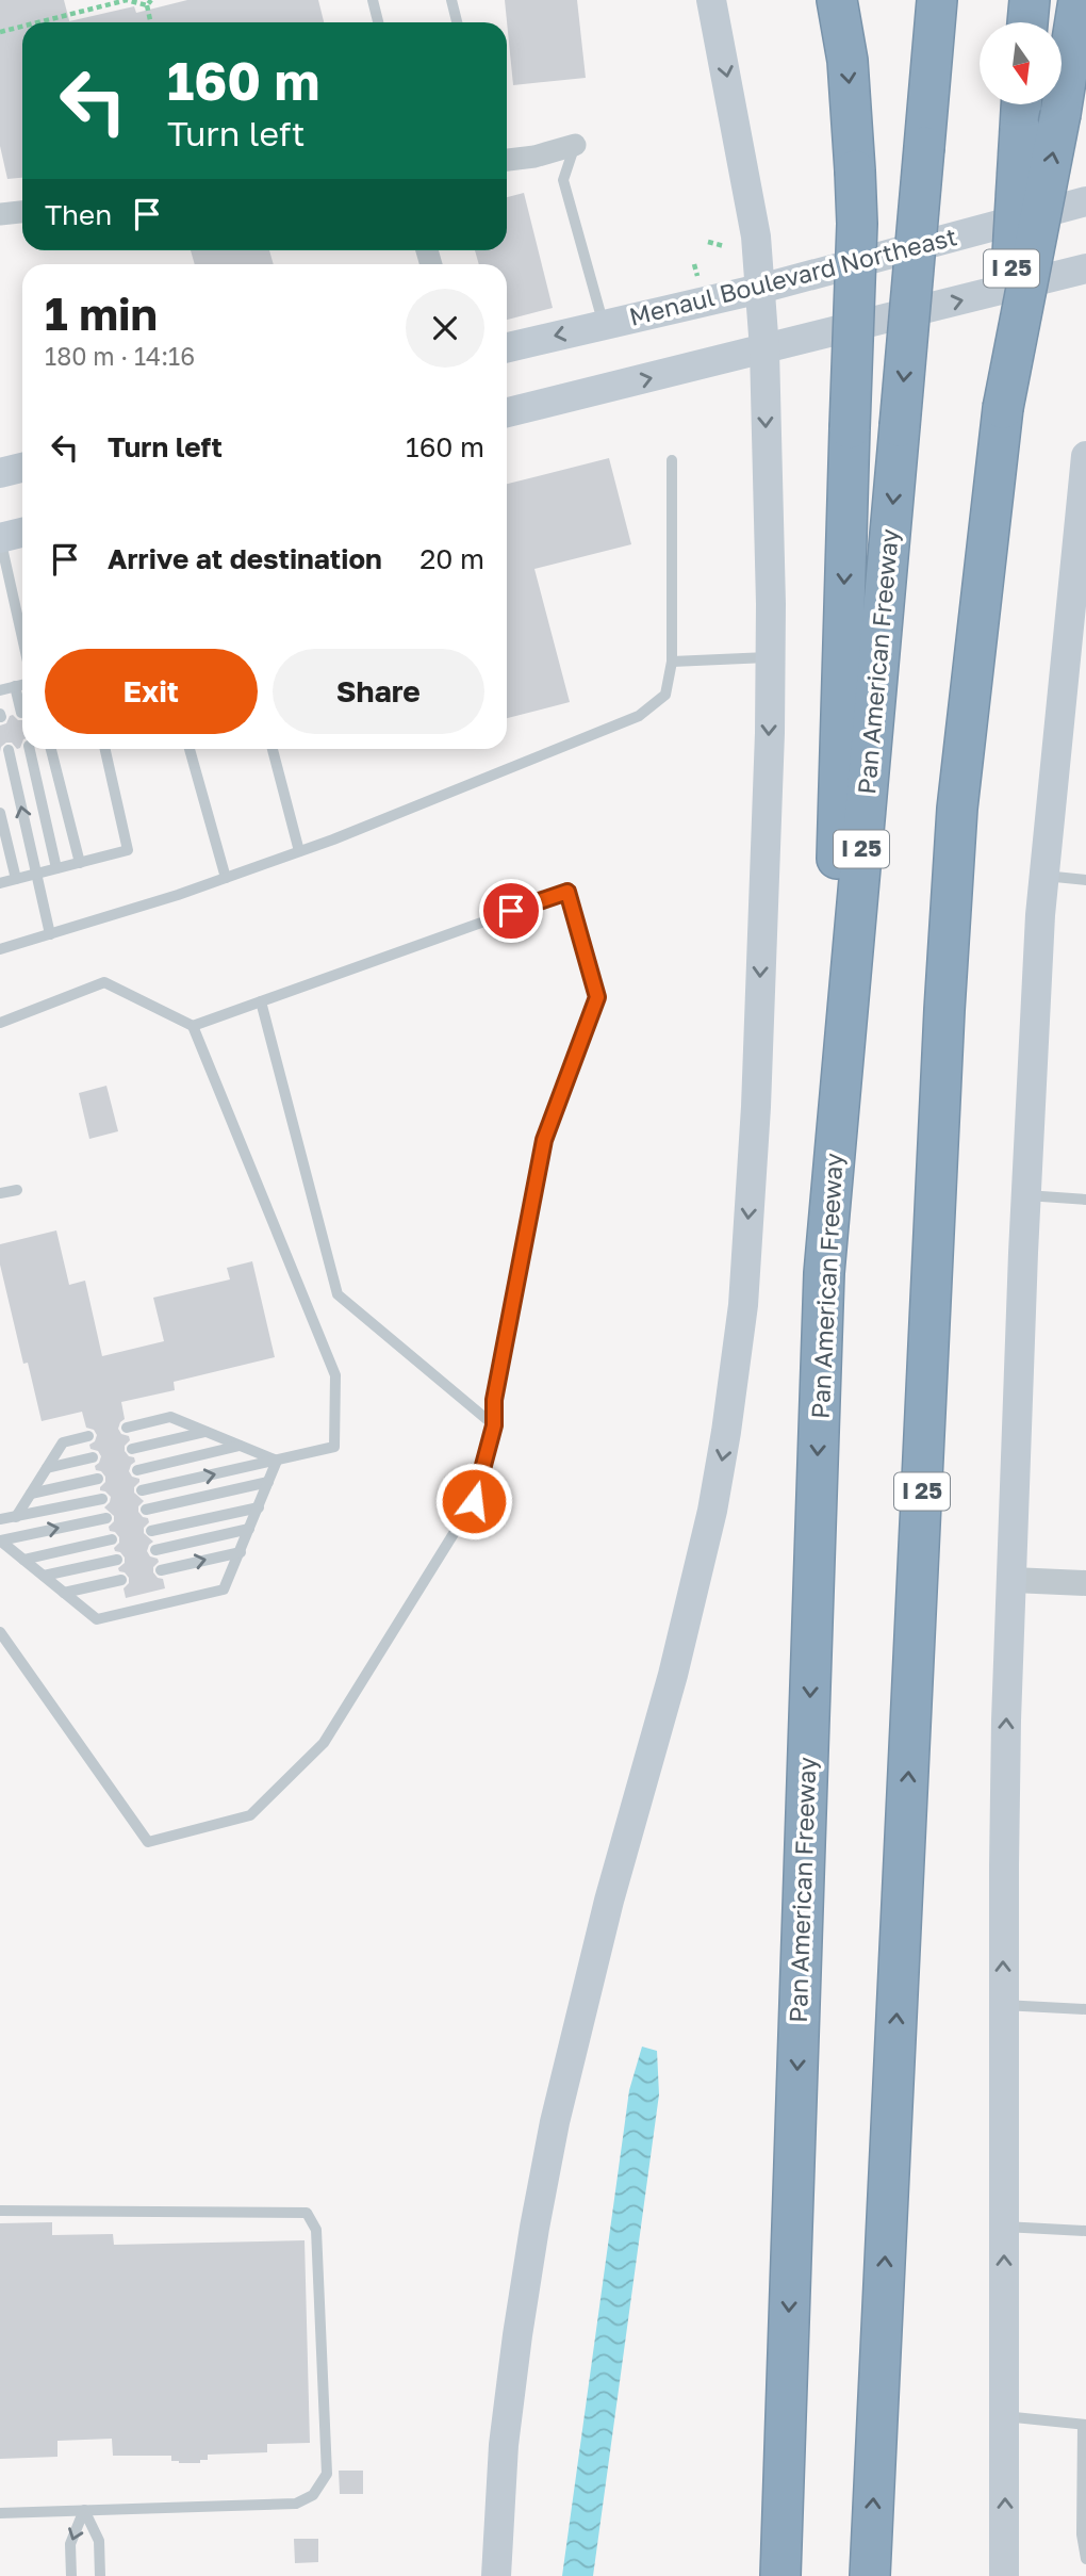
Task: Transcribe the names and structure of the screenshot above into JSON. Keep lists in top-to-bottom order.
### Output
{
  "streets": {
    "highway": ["I 25", "Pan American Freeway"],
    "main road": ["Menaul Boulevard Northeast"]
  },
  "north": "bottom",
  "page": {
    "turn": ["160 m", "Turn left"],
    "then": "Then",
    "heading": ["1 min", "180 m · 14:16"],
    "list": [
      {
        "name": "Turn left",
        "value": "160 m"
      },
      {
        "name": "Arrive at destination",
        "value": "20 m"
      }
    ],
    "buttons": ["Exit", "Share"]
  }
}
